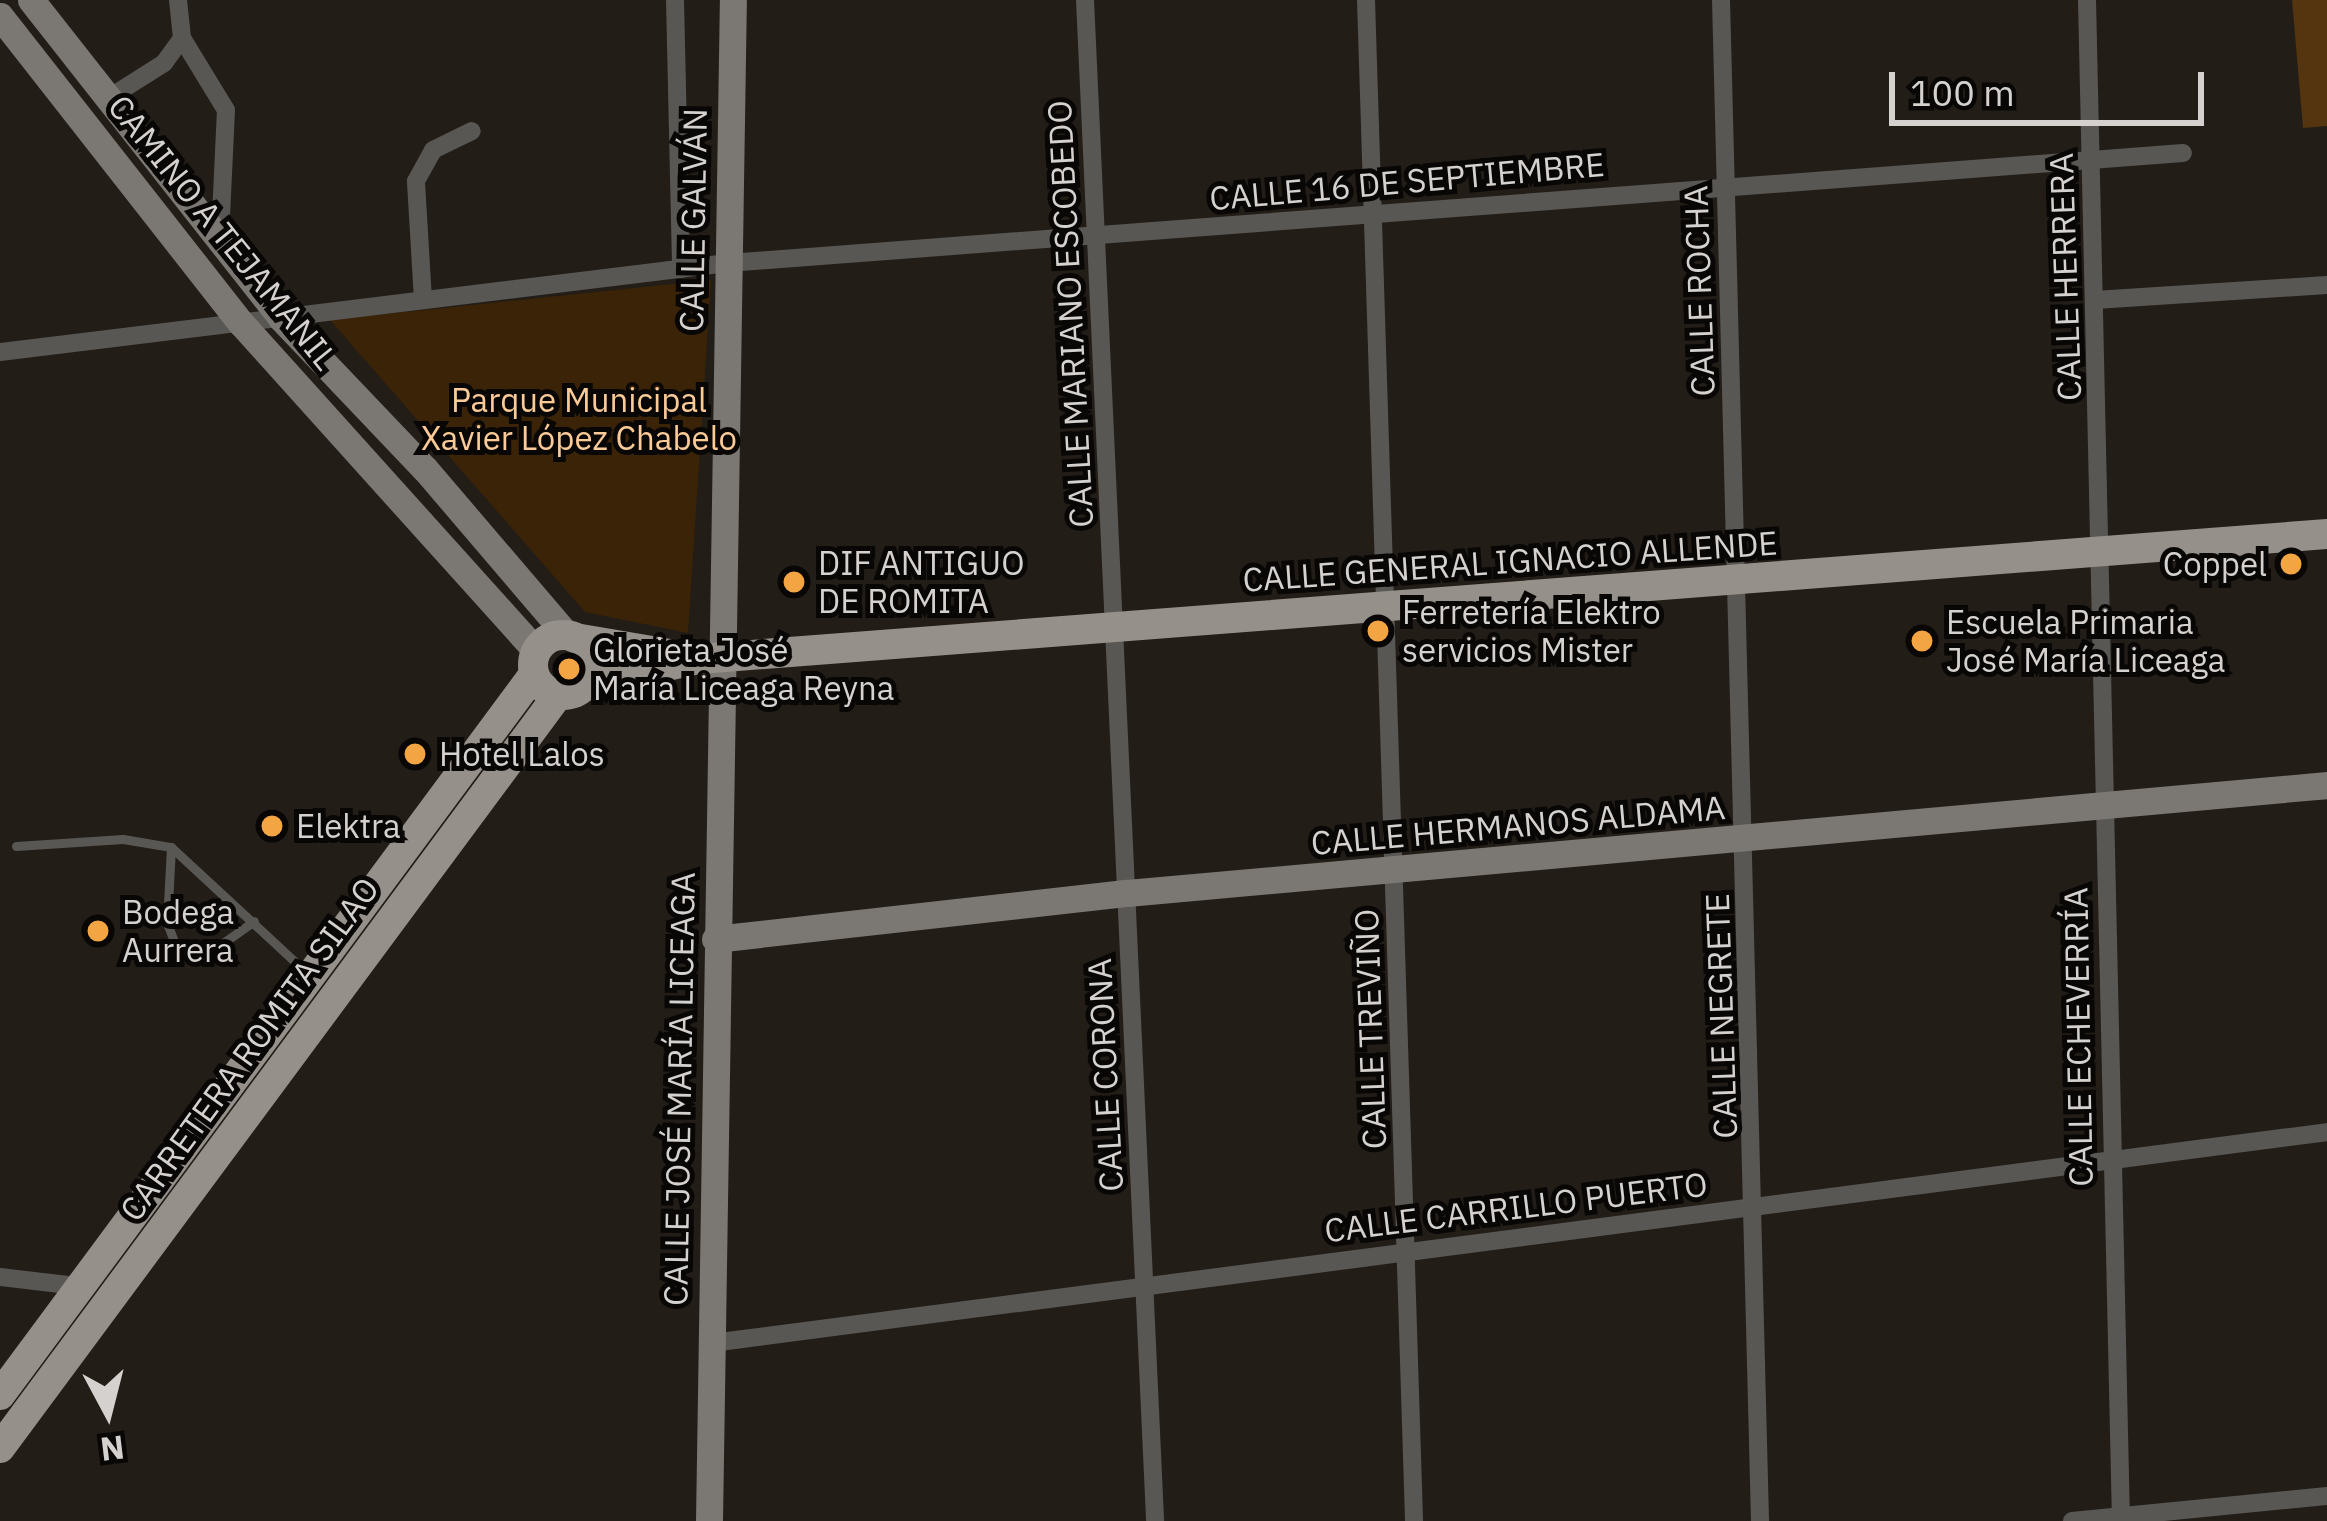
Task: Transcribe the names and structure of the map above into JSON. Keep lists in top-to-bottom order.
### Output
{
  "streets": {
    "main road": ["CALLE GENERAL IGNACIO ALLENDE", "CARRETERA ROMITA SILAO"],
    "street": [
      "CALLE 16 DE SEPTIEMBRE",
      "CALLE GALVÁN",
      "CAMINO A TEJAMANIL",
      "CALLE HERRERA",
      "CALLE ROCHA",
      "CALLE MARIANO ESCOBEDO",
      "CALLE HERMANOS ALDAMA",
      "CALLE NEGRETE",
      "CALLE TREVIÑO",
      "CALLE ECHEVERRÍA",
      "CALLE CORONA",
      "CALLE JOSÉ MARÍA LICEAGA",
      "CALLE CARRILLO PUERTO"
    ]
  },
  "crossings": [
    ["CALLE 16 DE SEPTIEMBRE", "CALLE GALVÁN"],
    ["CALLE 16 DE SEPTIEMBRE", "CAMINO A TEJAMANIL"],
    ["CALLE 16 DE SEPTIEMBRE", "CALLE HERRERA"],
    ["CALLE 16 DE SEPTIEMBRE", "CALLE ROCHA"],
    ["CALLE 16 DE SEPTIEMBRE", "CALLE MARIANO ESCOBEDO"],
    ["CALLE 16 DE SEPTIEMBRE", "CALLE TREVIÑO"],
    ["CALLE GALVÁN", "CALLE GENERAL IGNACIO ALLENDE"],
    ["CALLE GALVÁN", "CALLE JOSÉ MARÍA LICEAGA"],
    ["CAMINO A TEJAMANIL", "CALLE GENERAL IGNACIO ALLENDE"],
    ["CAMINO A TEJAMANIL", "CARRETERA ROMITA SILAO"],
    ["CALLE HERRERA", "CALLE GENERAL IGNACIO ALLENDE"],
    ["CALLE HERRERA", "CALLE ECHEVERRÍA"],
    ["CALLE ROCHA", "CALLE GENERAL IGNACIO ALLENDE"],
    ["CALLE ROCHA", "CALLE NEGRETE"],
    ["CALLE MARIANO ESCOBEDO", "CALLE GENERAL IGNACIO ALLENDE"],
    ["CALLE MARIANO ESCOBEDO", "CALLE CORONA"],
    ["CALLE GENERAL IGNACIO ALLENDE", "CALLE NEGRETE"],
    ["CALLE GENERAL IGNACIO ALLENDE", "CALLE TREVIÑO"],
    ["CALLE GENERAL IGNACIO ALLENDE", "CALLE ECHEVERRÍA"],
    ["CALLE GENERAL IGNACIO ALLENDE", "CARRETERA ROMITA SILAO"],
    ["CALLE GENERAL IGNACIO ALLENDE", "CALLE CORONA"],
    ["CALLE GENERAL IGNACIO ALLENDE", "CALLE JOSÉ MARÍA LICEAGA"],
    ["CALLE HERMANOS ALDAMA", "CALLE NEGRETE"],
    ["CALLE HERMANOS ALDAMA", "CALLE TREVIÑO"],
    ["CALLE HERMANOS ALDAMA", "CALLE ECHEVERRÍA"],
    ["CALLE HERMANOS ALDAMA", "CALLE CORONA"],
    ["CALLE HERMANOS ALDAMA", "CALLE JOSÉ MARÍA LICEAGA"],
    ["CALLE NEGRETE", "CALLE CARRILLO PUERTO"],
    ["CALLE TREVIÑO", "CALLE CARRILLO PUERTO"],
    ["CALLE ECHEVERRÍA", "CALLE CARRILLO PUERTO"],
    ["CALLE CORONA", "CALLE CARRILLO PUERTO"],
    ["CALLE JOSÉ MARÍA LICEAGA", "CALLE CARRILLO PUERTO"]
  ],
  "parks": ["Parque Municipal Xavier López Chabelo"],
  "places": [
    "Coppel",
    "DIF ANTIGUO DE ROMITA",
    "Ferretería Elektro servicios Mister",
    "Escuela Primaria José María Liceaga",
    "Glorieta José María Liceaga Reyna",
    "Hotel Lalos",
    "Elektra",
    "Bodega Aurrera"
  ],
  "scale_bar": "100 m",
  "north": "bottom"
}
